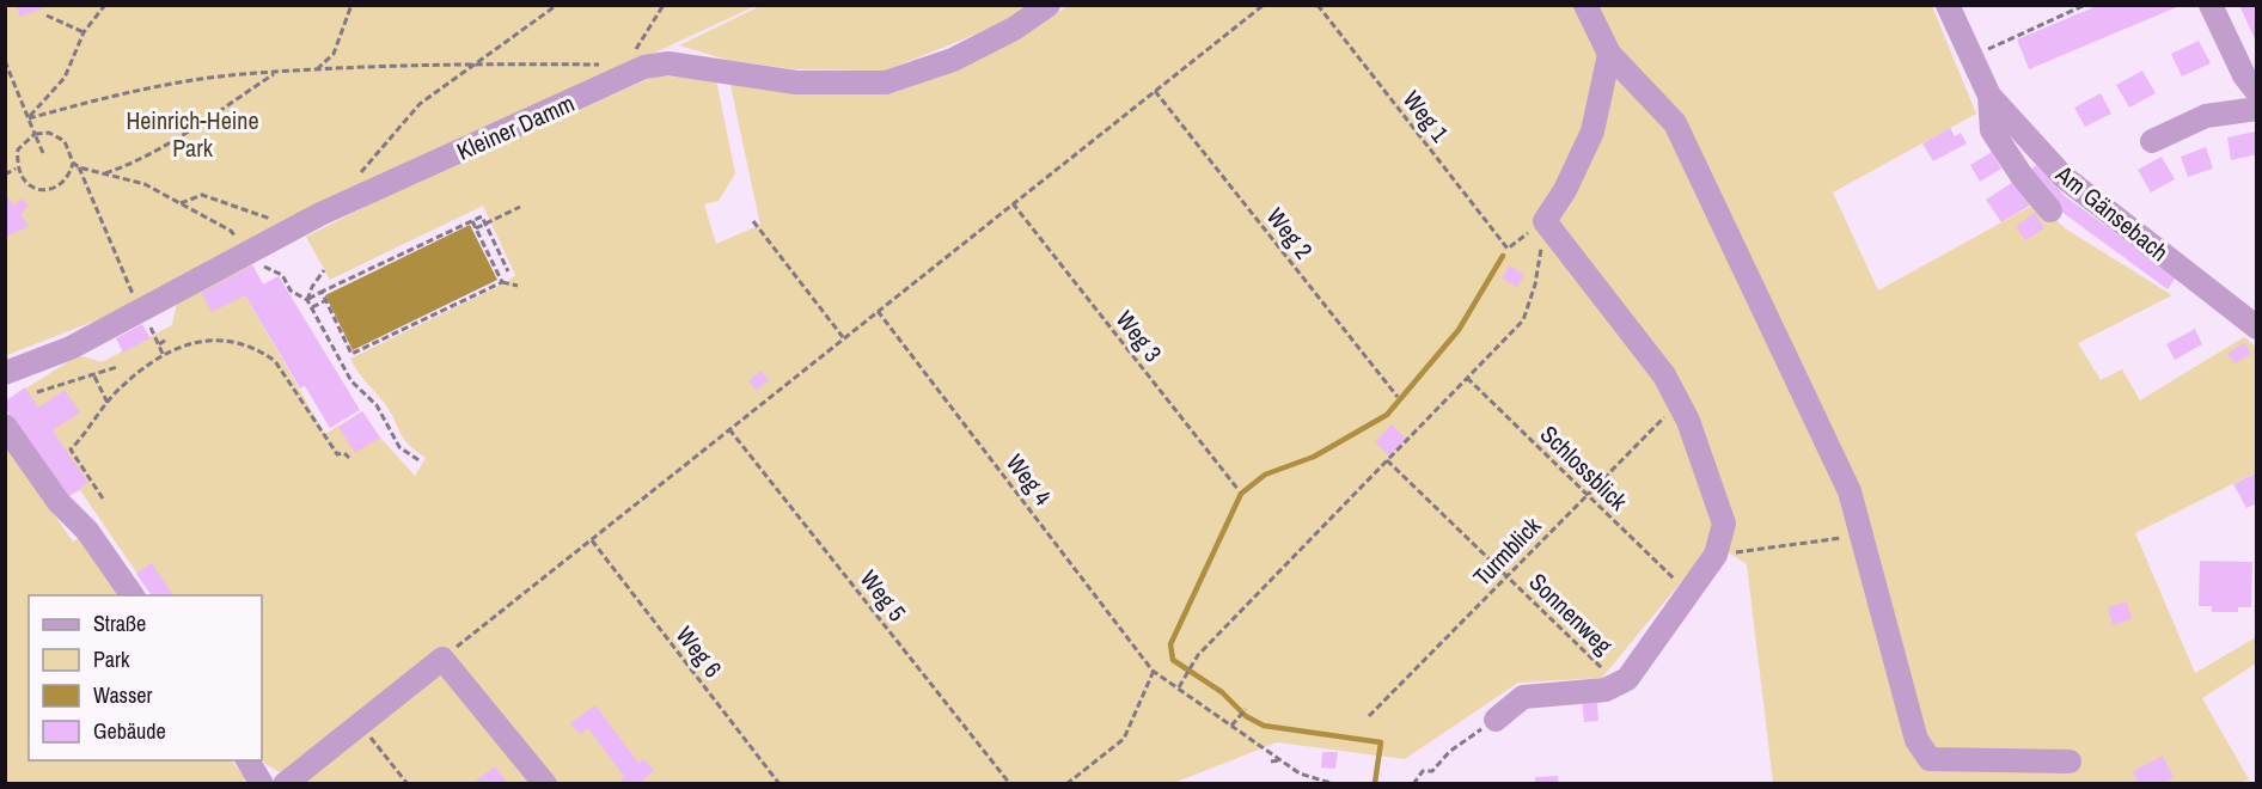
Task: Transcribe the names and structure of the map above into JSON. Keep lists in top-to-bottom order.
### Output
{
  "streets": {
    "street": ["Kleiner Damm", "Am Gänsebach"],
    "path": [
      "Weg 1",
      "Weg 2",
      "Weg 3",
      "Schlossblick",
      "Weg 4",
      "Turmblick",
      "Weg 5",
      "Sonnenweg",
      "Weg 6"
    ]
  },
  "crossings": [
    ["Schlossblick", "Turmblick"],
    ["Turmblick", "Sonnenweg"]
  ],
  "parks": ["Heinrich-Heine Park"],
  "legend": [
    "Straße",
    "Park",
    "Wasser",
    "Gebäude"
  ]
}
